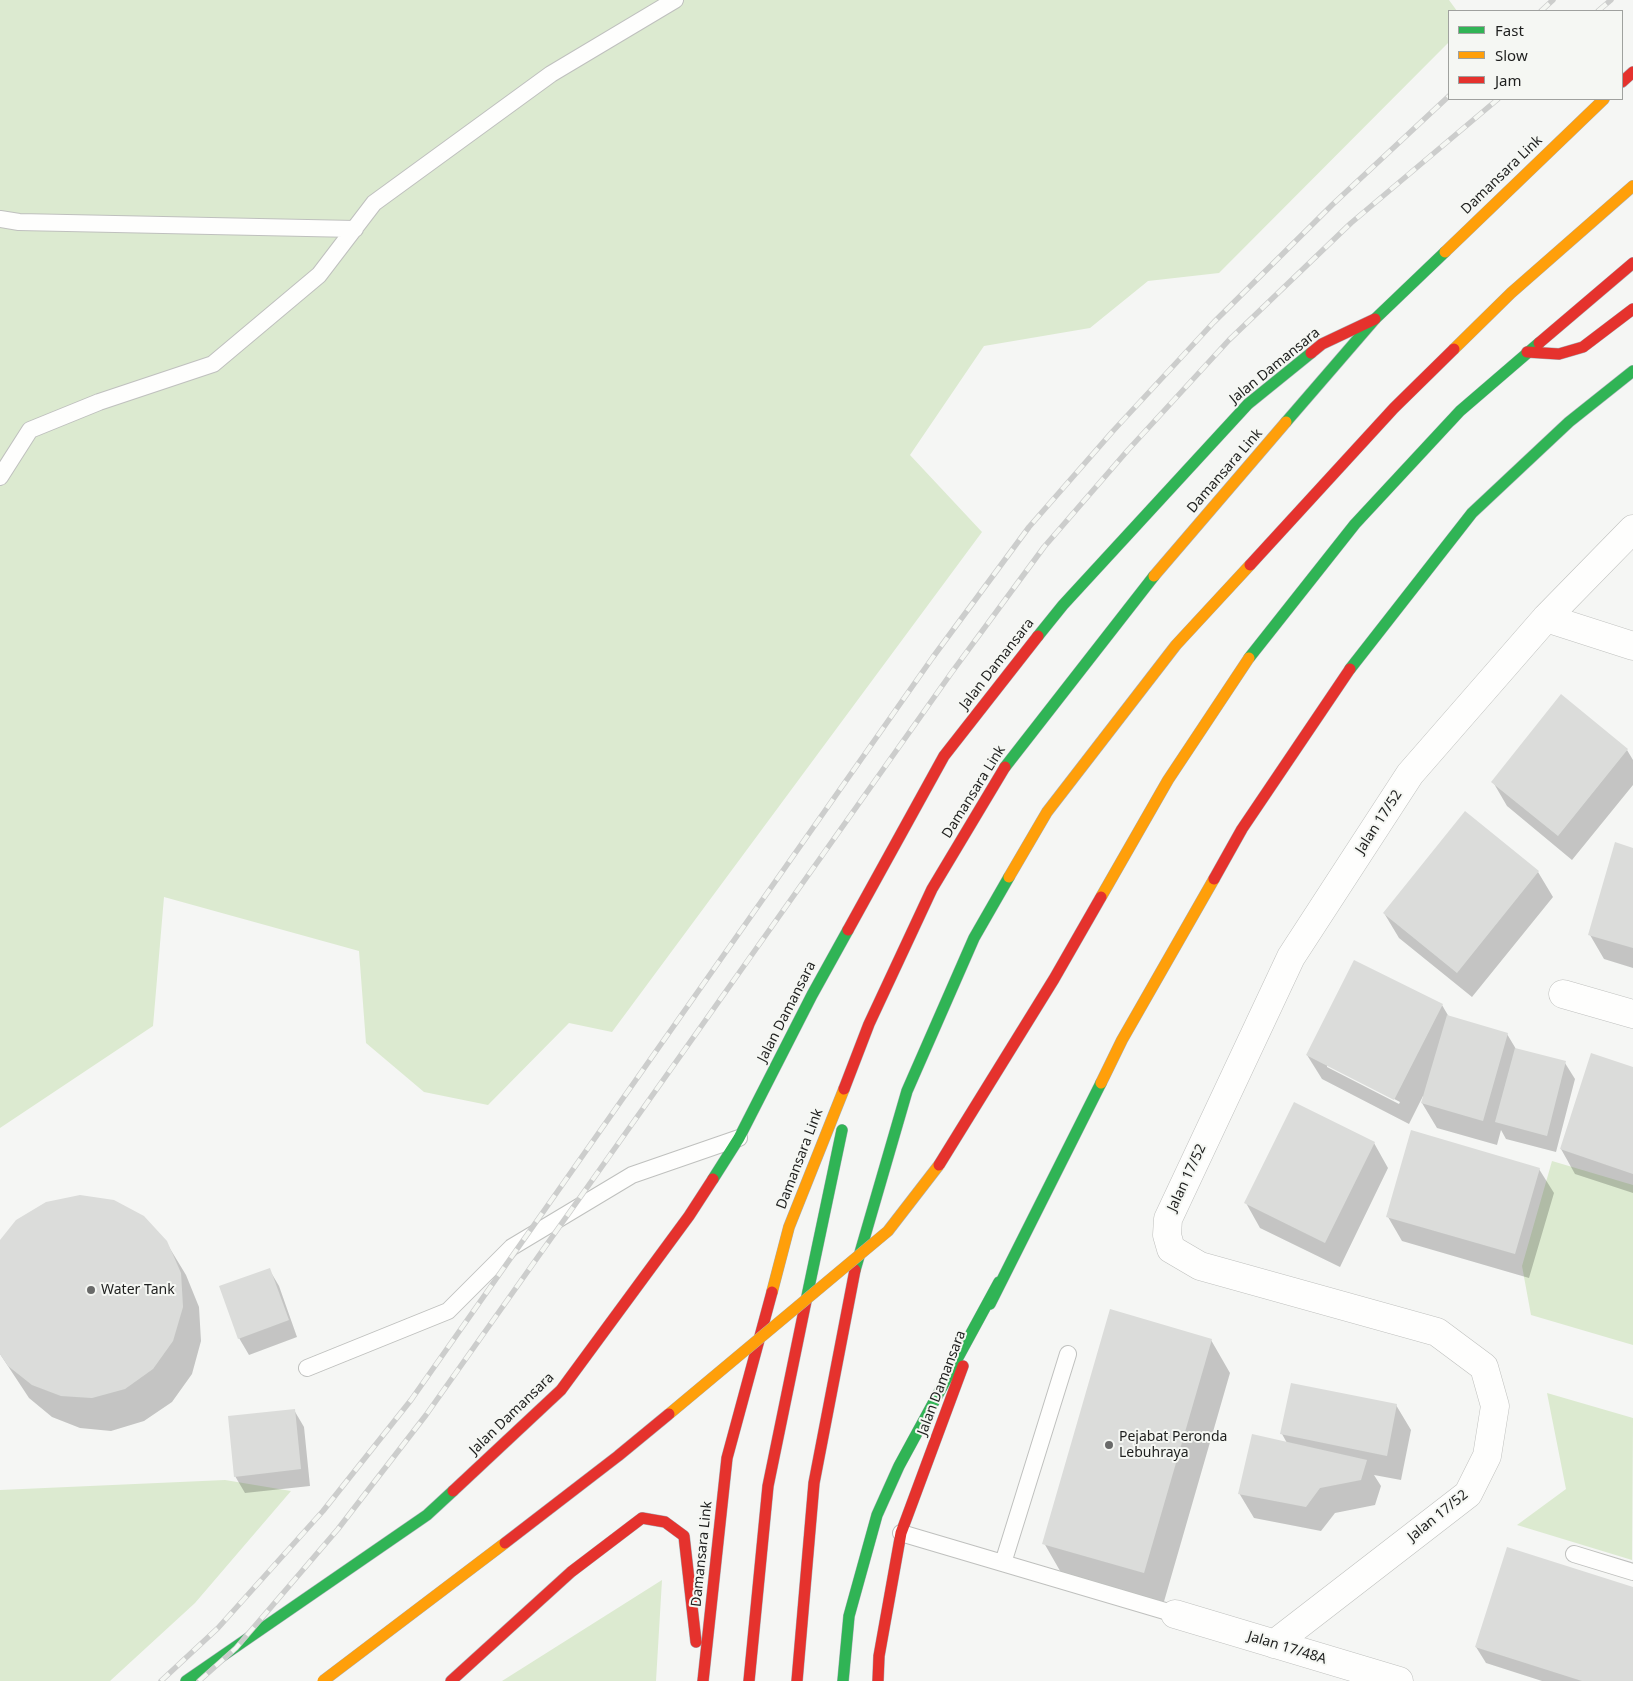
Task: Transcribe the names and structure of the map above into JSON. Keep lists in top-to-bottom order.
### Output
{
  "streets": {
    "main road": ["Damansara Link", "Jalan Damansara"],
    "street": ["Jalan 17/52", "Jalan 17/48A"]
  },
  "crossings": [
    ["Damansara Link", "Jalan Damansara"],
    ["Jalan 17/52", "Jalan 17/48A"]
  ],
  "places": ["Water Tank", "Pejabat Peronda Lebuhraya"],
  "legend": ["Fast", "Slow", "Jam"]
}
